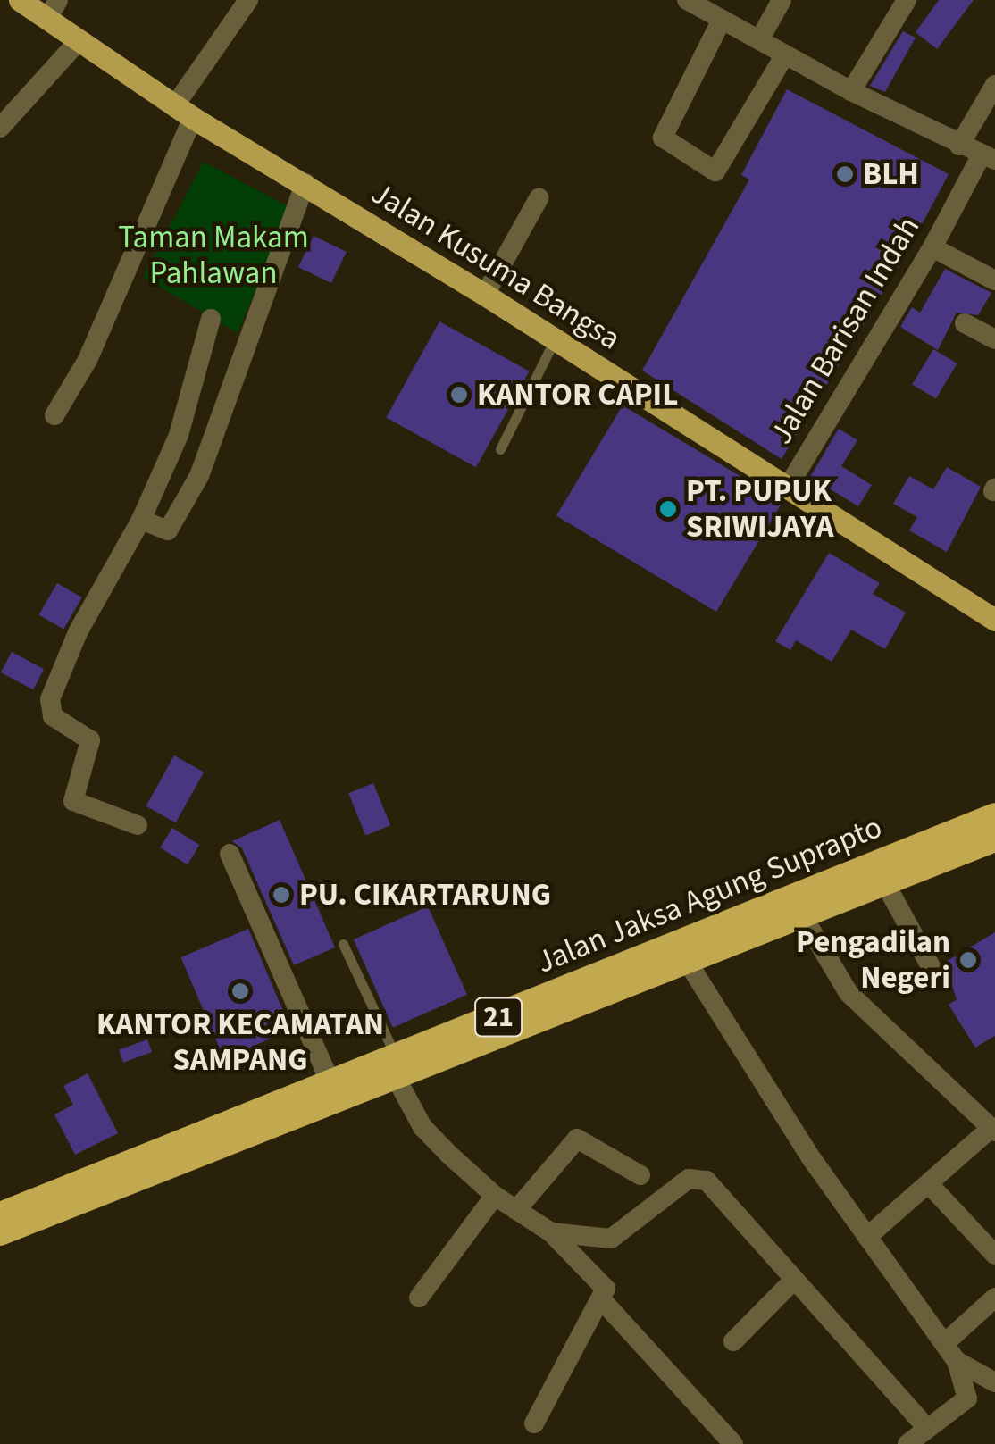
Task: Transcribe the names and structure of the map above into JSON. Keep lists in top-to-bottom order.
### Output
{
  "streets": {
    "highway": ["Jalan Jaksa Agung Suprapto", "21"],
    "main road": ["Jalan Kusuma Bangsa"],
    "street": ["Jalan Barisan Indah"]
  },
  "crossings": [
    ["Jalan Kusuma Bangsa", "Jalan Barisan Indah"]
  ],
  "parks": ["Taman Makam Pahlawan"],
  "places": [
    "BLH",
    "KANTOR CAPIL",
    "PT. PUPUK SRIWIJAYA",
    "PU. CIKARTARUNG",
    "Pengadilan Negeri",
    "KANTOR KECAMATAN SAMPANG"
  ]
}
